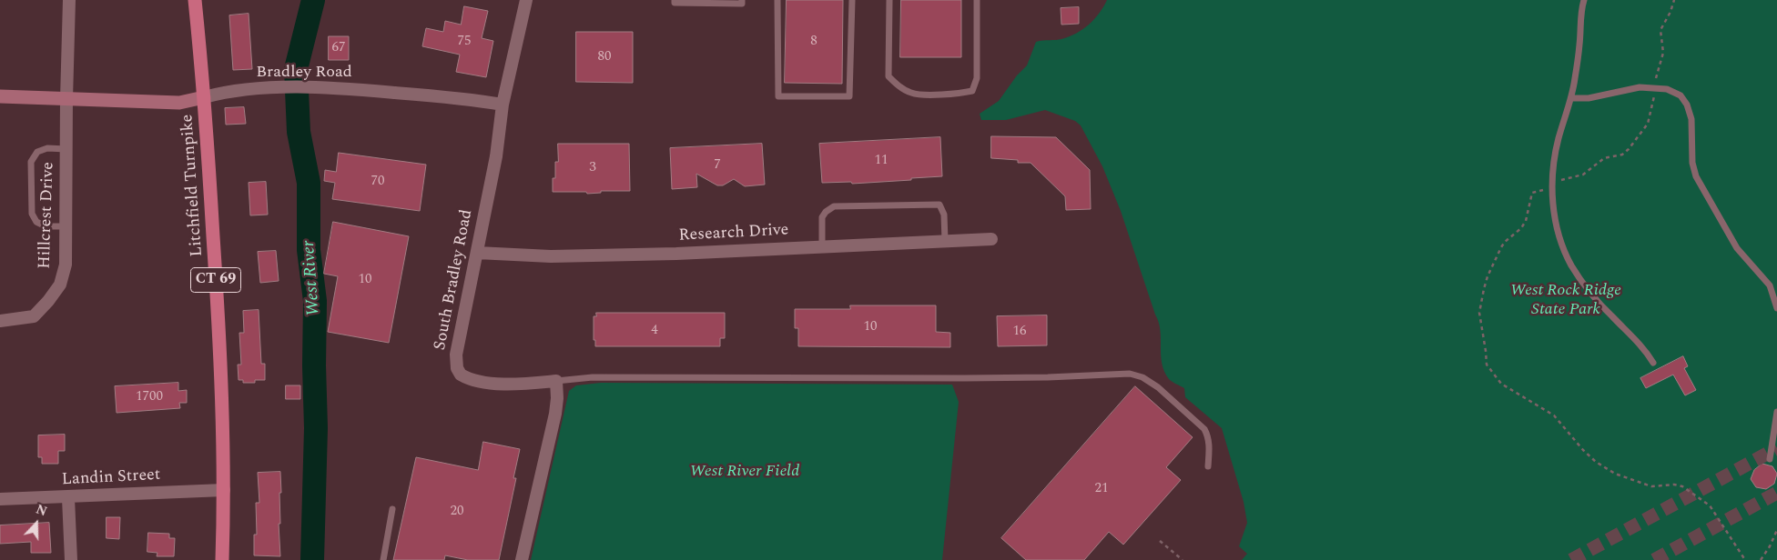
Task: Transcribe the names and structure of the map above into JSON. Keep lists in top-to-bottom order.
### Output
{
  "streets": {
    "main road": ["Litchfield Turnpike", "CT 69"],
    "street": [
      "Bradley Road",
      "Hillcrest Drive",
      "Research Drive",
      "South Bradley Road",
      "Landin Street"
    ]
  },
  "crossings": [
    ["Bradley Road", "Litchfield Turnpike"],
    ["Bradley Road", "Hillcrest Drive"],
    ["Bradley Road", "South Bradley Road"],
    ["Litchfield Turnpike", "Landin Street"],
    ["Research Drive", "South Bradley Road"]
  ],
  "water": ["West River"],
  "parks": ["West Rock Ridge State Park", "West River Field"],
  "house_numbers": [
    "75",
    "8",
    "67",
    "80",
    "11",
    "7",
    "3",
    "70",
    "10",
    "10",
    "4",
    "16",
    "1700",
    "21",
    "20"
  ],
  "north": "top"
}
